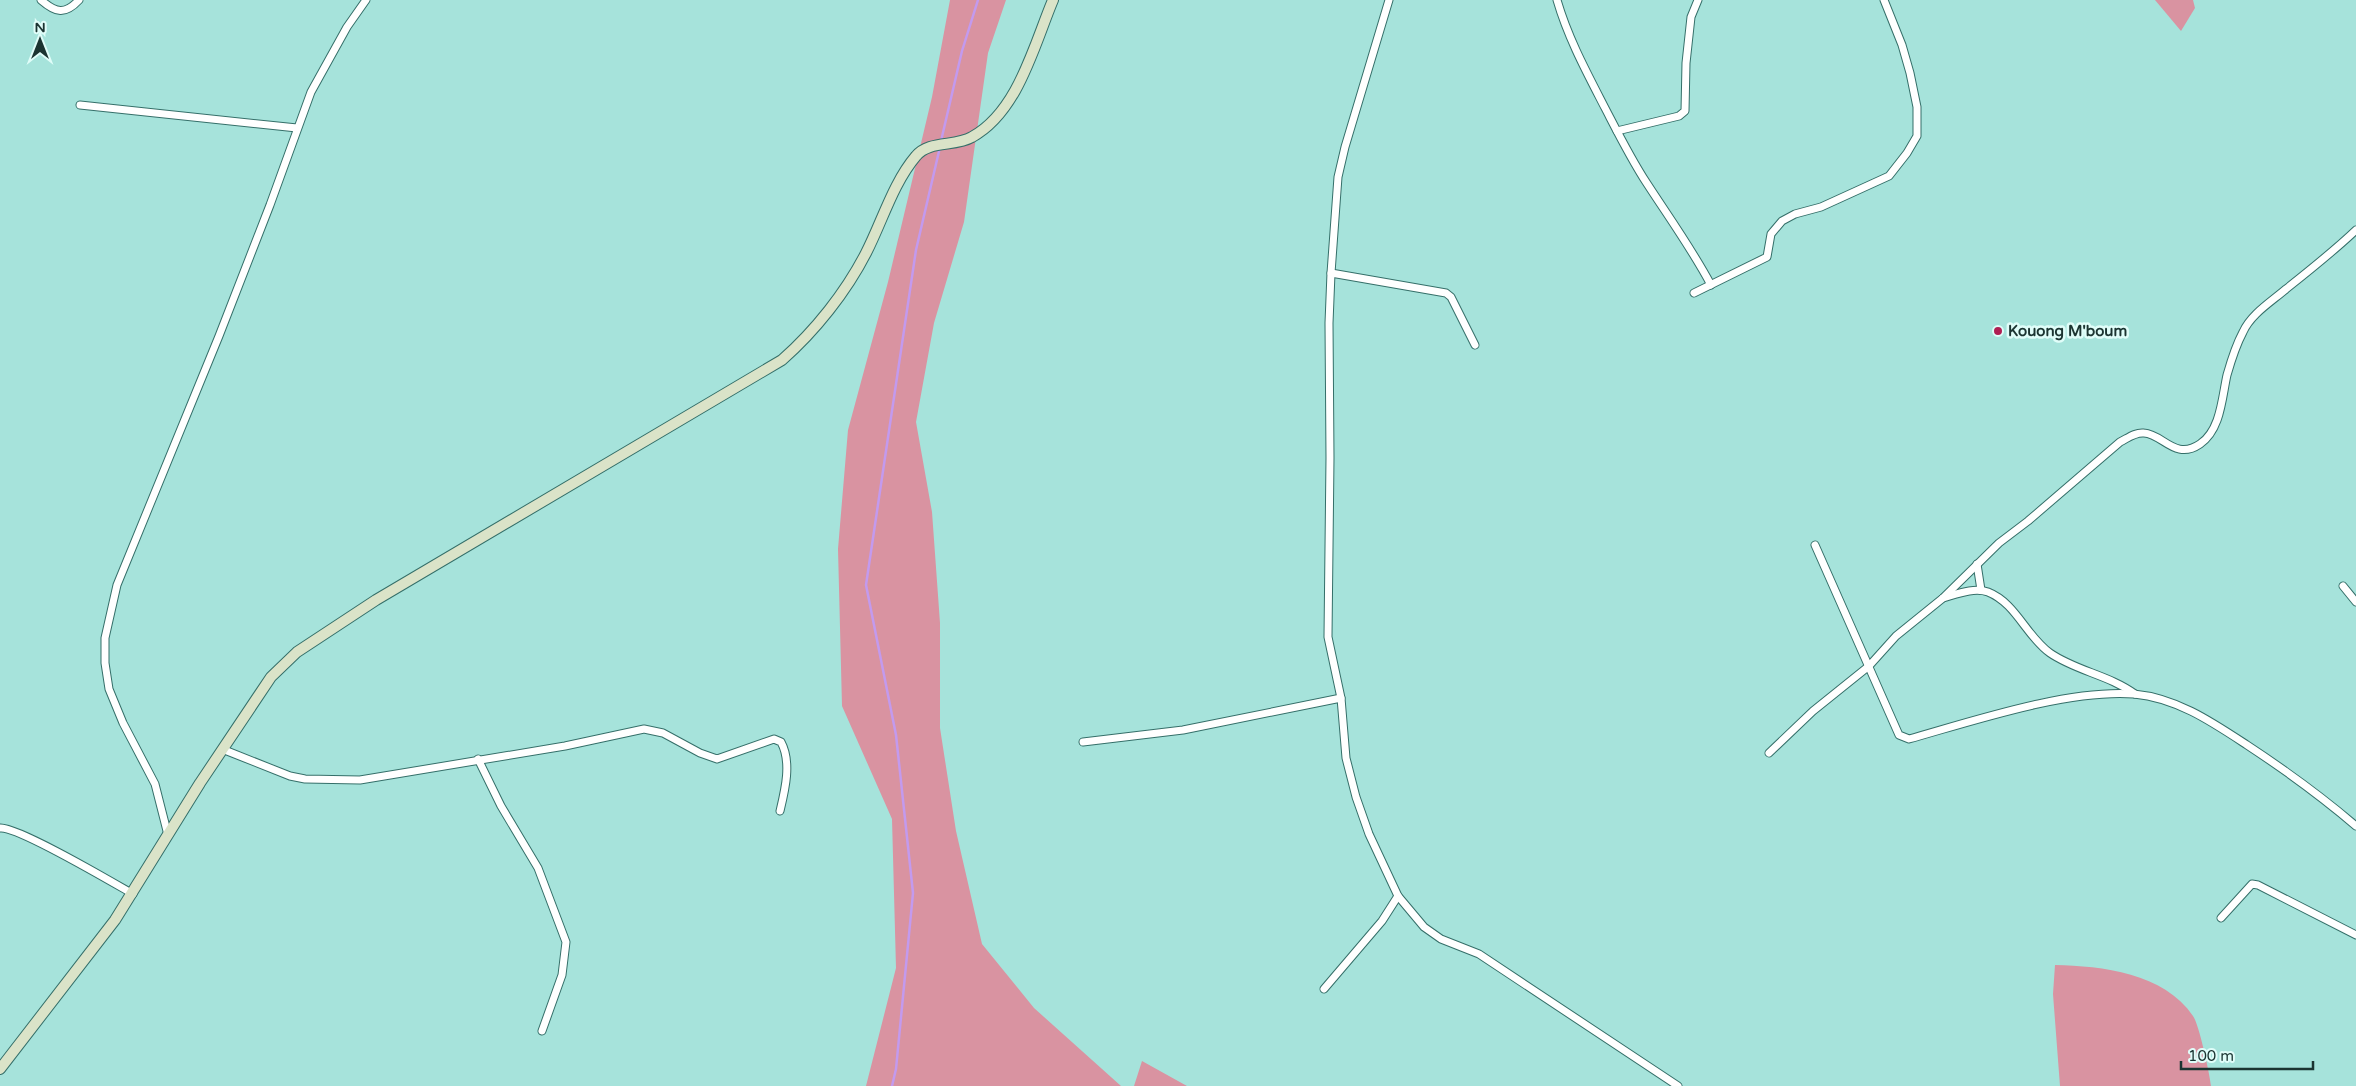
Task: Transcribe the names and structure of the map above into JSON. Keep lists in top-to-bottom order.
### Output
{
  "places": ["Kouong M'boum"],
  "scale_bar": "100 m",
  "north": "top"
}
